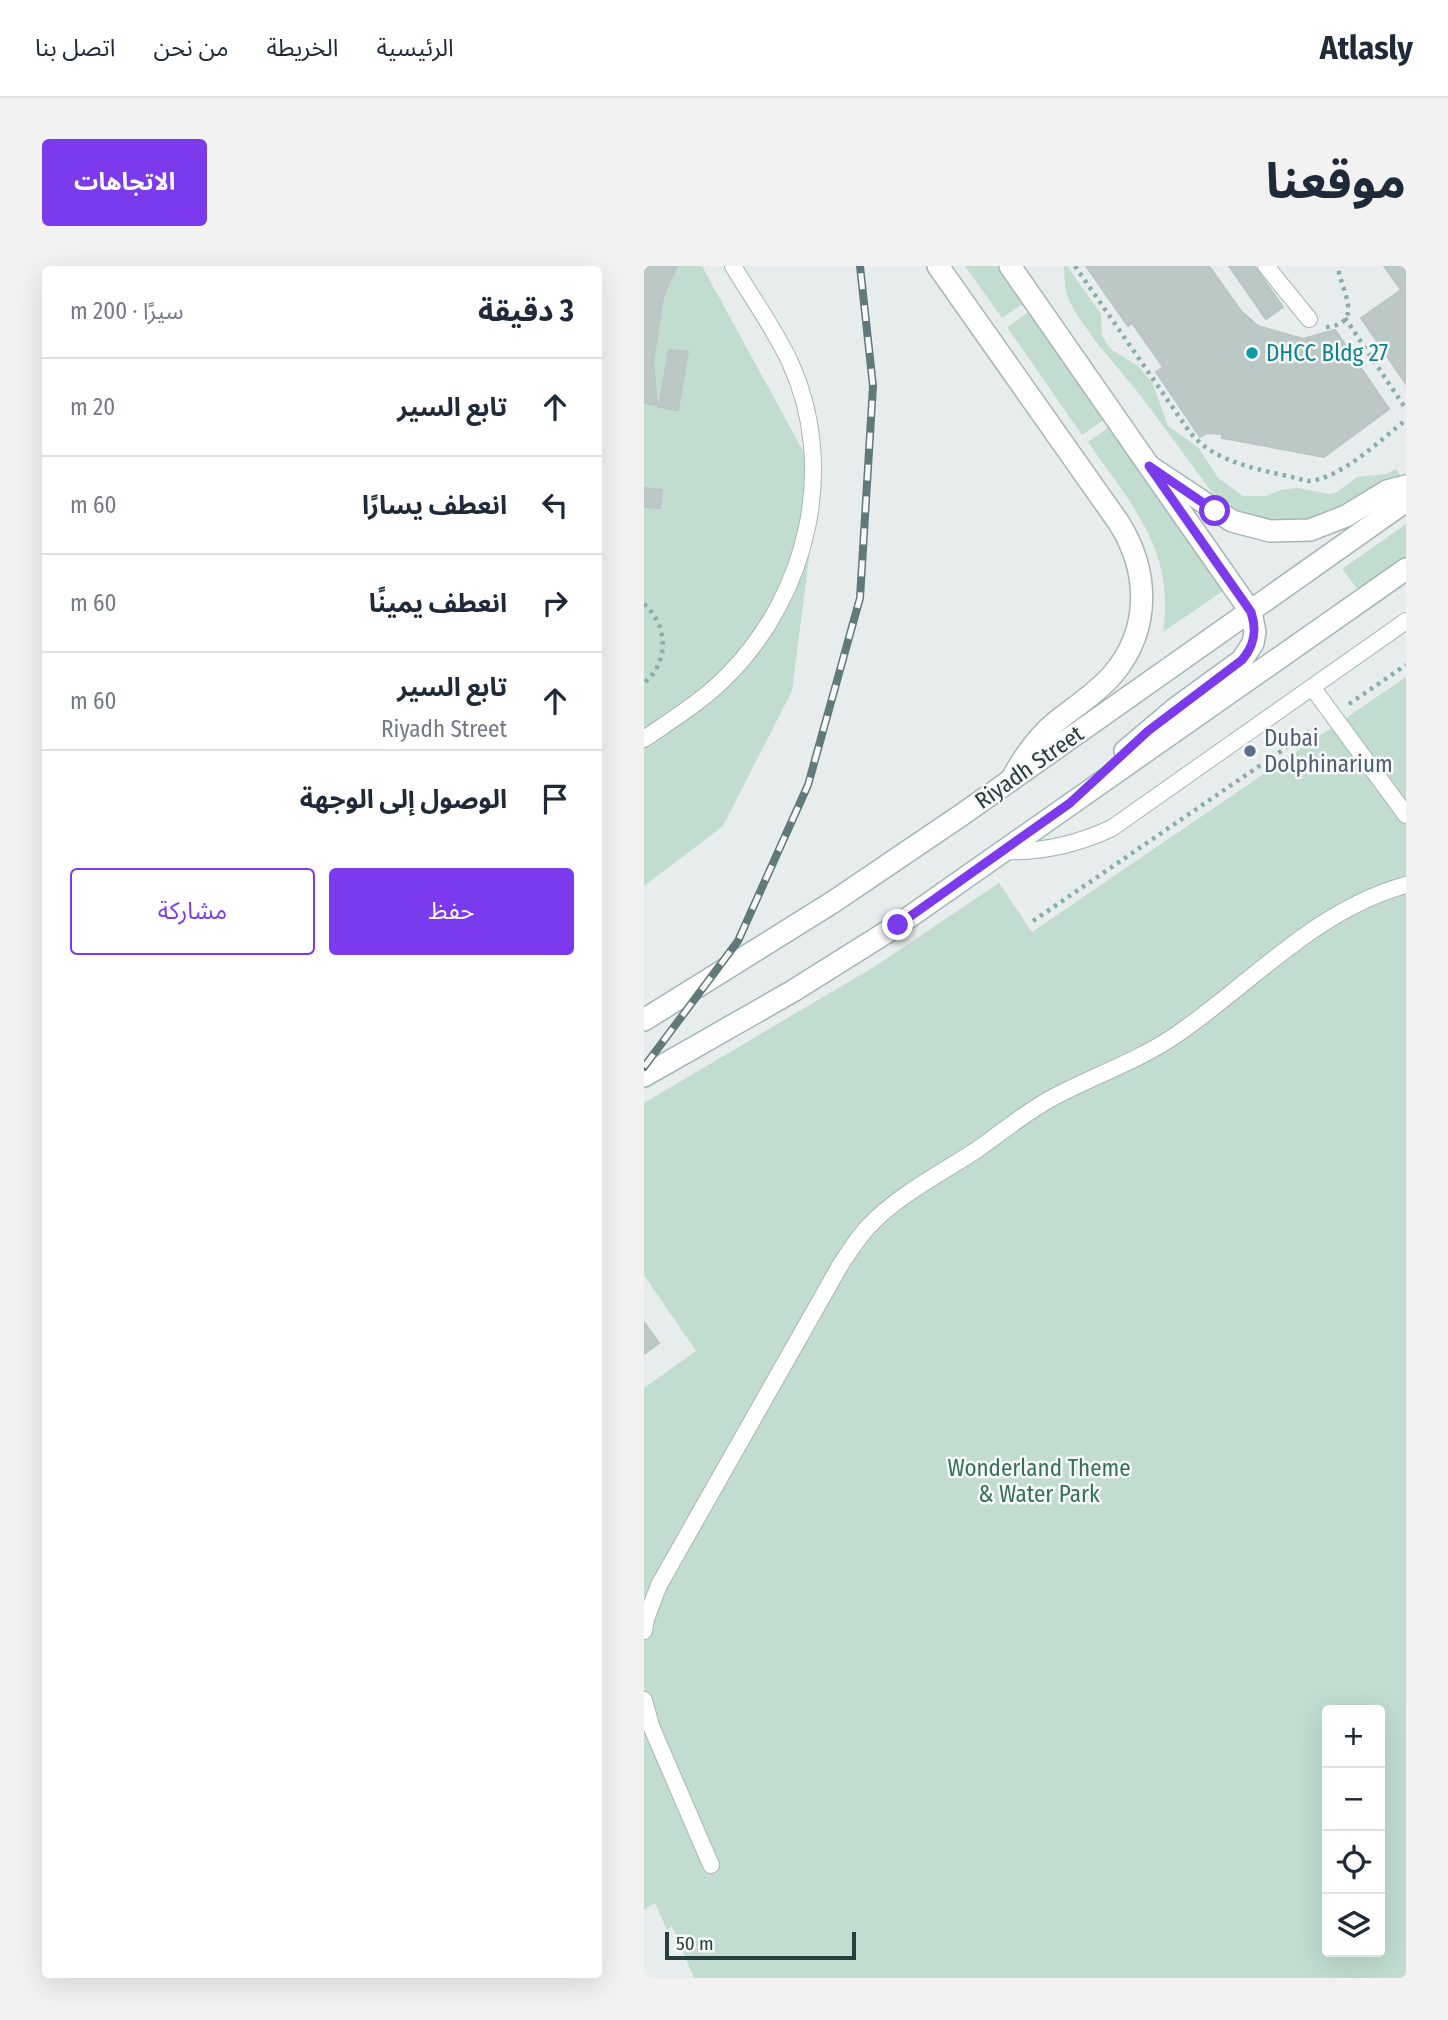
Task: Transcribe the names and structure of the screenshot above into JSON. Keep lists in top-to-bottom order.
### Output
{
  "streets": {
    "main road": ["Riyadh Street"]
  },
  "parks": ["Wonderland Theme & Water Park"],
  "places": ["DHCC Bldg 27", "Dubai Dolphinarium"],
  "scale_bar": "50 m",
  "page": {
    "header": "Atlasly",
    "nav": [
      "الرئيسية",
      "الخريطة",
      "من نحن",
      "اتصل بنا"
    ],
    "title": "موقعنا",
    "buttons": [
      "الاتجاهات",
      ["حفظ", "مشاركة"]
    ],
    "heading": ["3 دقيقة", "سيرًا · 200 m"],
    "list": [
      ["تابع السير", "20 m"],
      ["انعطف يسارًا", "60 m"],
      ["انعطف يمينًا", "60 m"],
      ["تابع السير", "Riyadh Street", "60 m"],
      "الوصول إلى الوجهة"
    ],
    "map_buttons": ["+", "−"],
    "scale": "50 m"
  }
}
